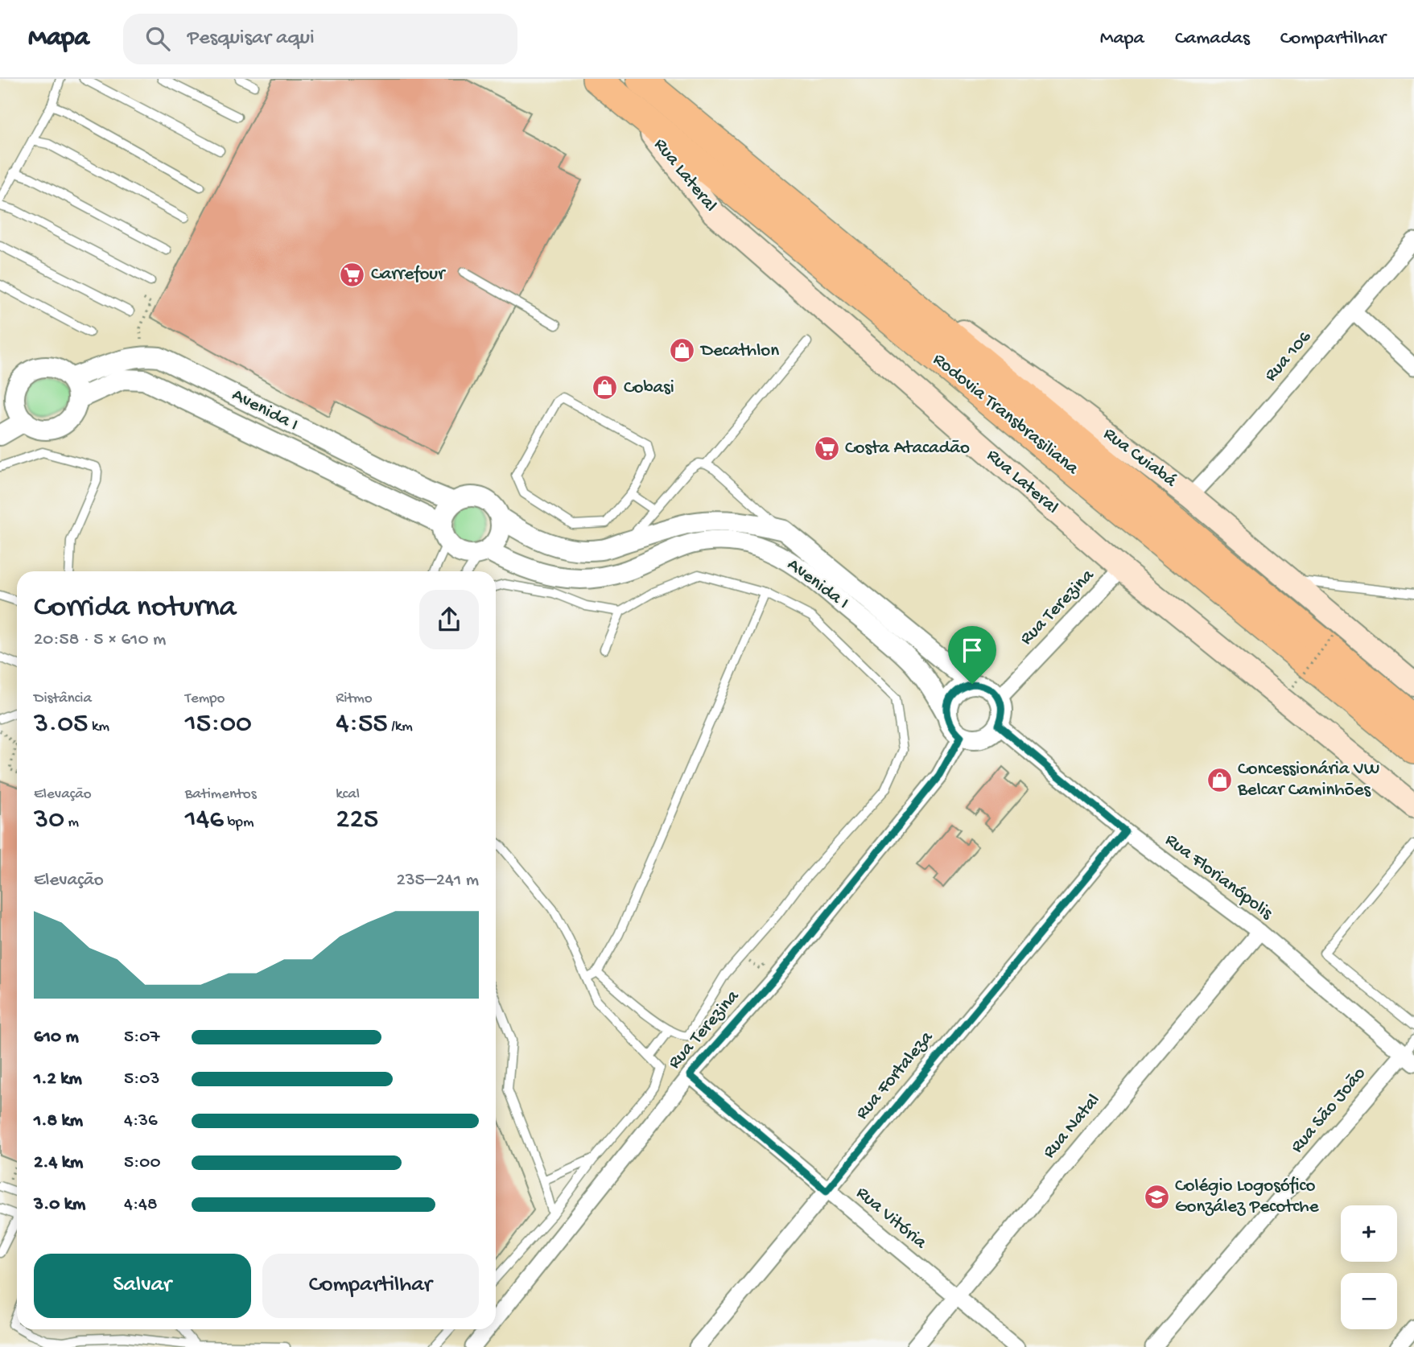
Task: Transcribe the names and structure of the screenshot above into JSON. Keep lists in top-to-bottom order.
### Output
{
  "streets": {
    "highway": ["Rodovia Transbrasiliana"],
    "main road": ["Rua Lateral", "Rua Cuiabá"],
    "street": [
      "Rua 106",
      "Avenida I",
      "Rua Terezina",
      "Rua Florianópolis",
      "Rua Fortaleza",
      "Rua São João",
      "Rua Natal",
      "Rua Vitória"
    ]
  },
  "crossings": [
    ["Rua Lateral", "Rodovia Transbrasiliana"],
    ["Rua Lateral", "Rua Terezina"],
    ["Rua 106", "Rua Cuiabá"],
    ["Avenida I", "Rua Terezina"],
    ["Avenida I", "Rua Florianópolis"],
    ["Rodovia Transbrasiliana", "Rua Cuiabá"],
    ["Rua Terezina", "Rua Florianópolis"],
    ["Rua Terezina", "Rua Vitória"],
    ["Rua Florianópolis", "Rua Fortaleza"],
    ["Rua Florianópolis", "Rua São João"],
    ["Rua Florianópolis", "Rua Natal"],
    ["Rua Fortaleza", "Rua Vitória"],
    ["Rua Natal", "Rua Vitória"]
  ],
  "places": {
    "supermarket": ["Carrefour", "Costa Atacadão"],
    "shop": ["Decathlon", "Cobasi", "Concessionária VW Belcar Caminhões"],
    "school or university": ["Colégio Logosófico González Pecotche"]
  },
  "page": {
    "header": "Mapa",
    "search": "Pesquisar aqui",
    "nav": ["Mapa", "Camadas", "Compartilhar"],
    "heading": ["Corrida noturna", "20:58 · 5 × 610 m"],
    "stats": [
      ["Distância", "3.05 km"],
      ["Tempo", "15:00"],
      ["Ritmo", "4:55 /km"],
      ["Elevação", "30 m"],
      ["Batimentos", "146 bpm"],
      ["kcal", "225"]
    ],
    "chart": ["Elevação", "235–241 m"],
    "list": [
      {
        "name": "610 m",
        "note": "5:07"
      },
      {
        "name": "1.2 km",
        "note": "5:03"
      },
      {
        "name": "1.8 km",
        "note": "4:36"
      },
      {
        "name": "2.4 km",
        "note": "5:00"
      },
      {
        "name": "3.0 km",
        "note": "4:48"
      }
    ],
    "map_buttons": ["+", "−"],
    "buttons": ["Salvar", "Compartilhar"]
  }
}
